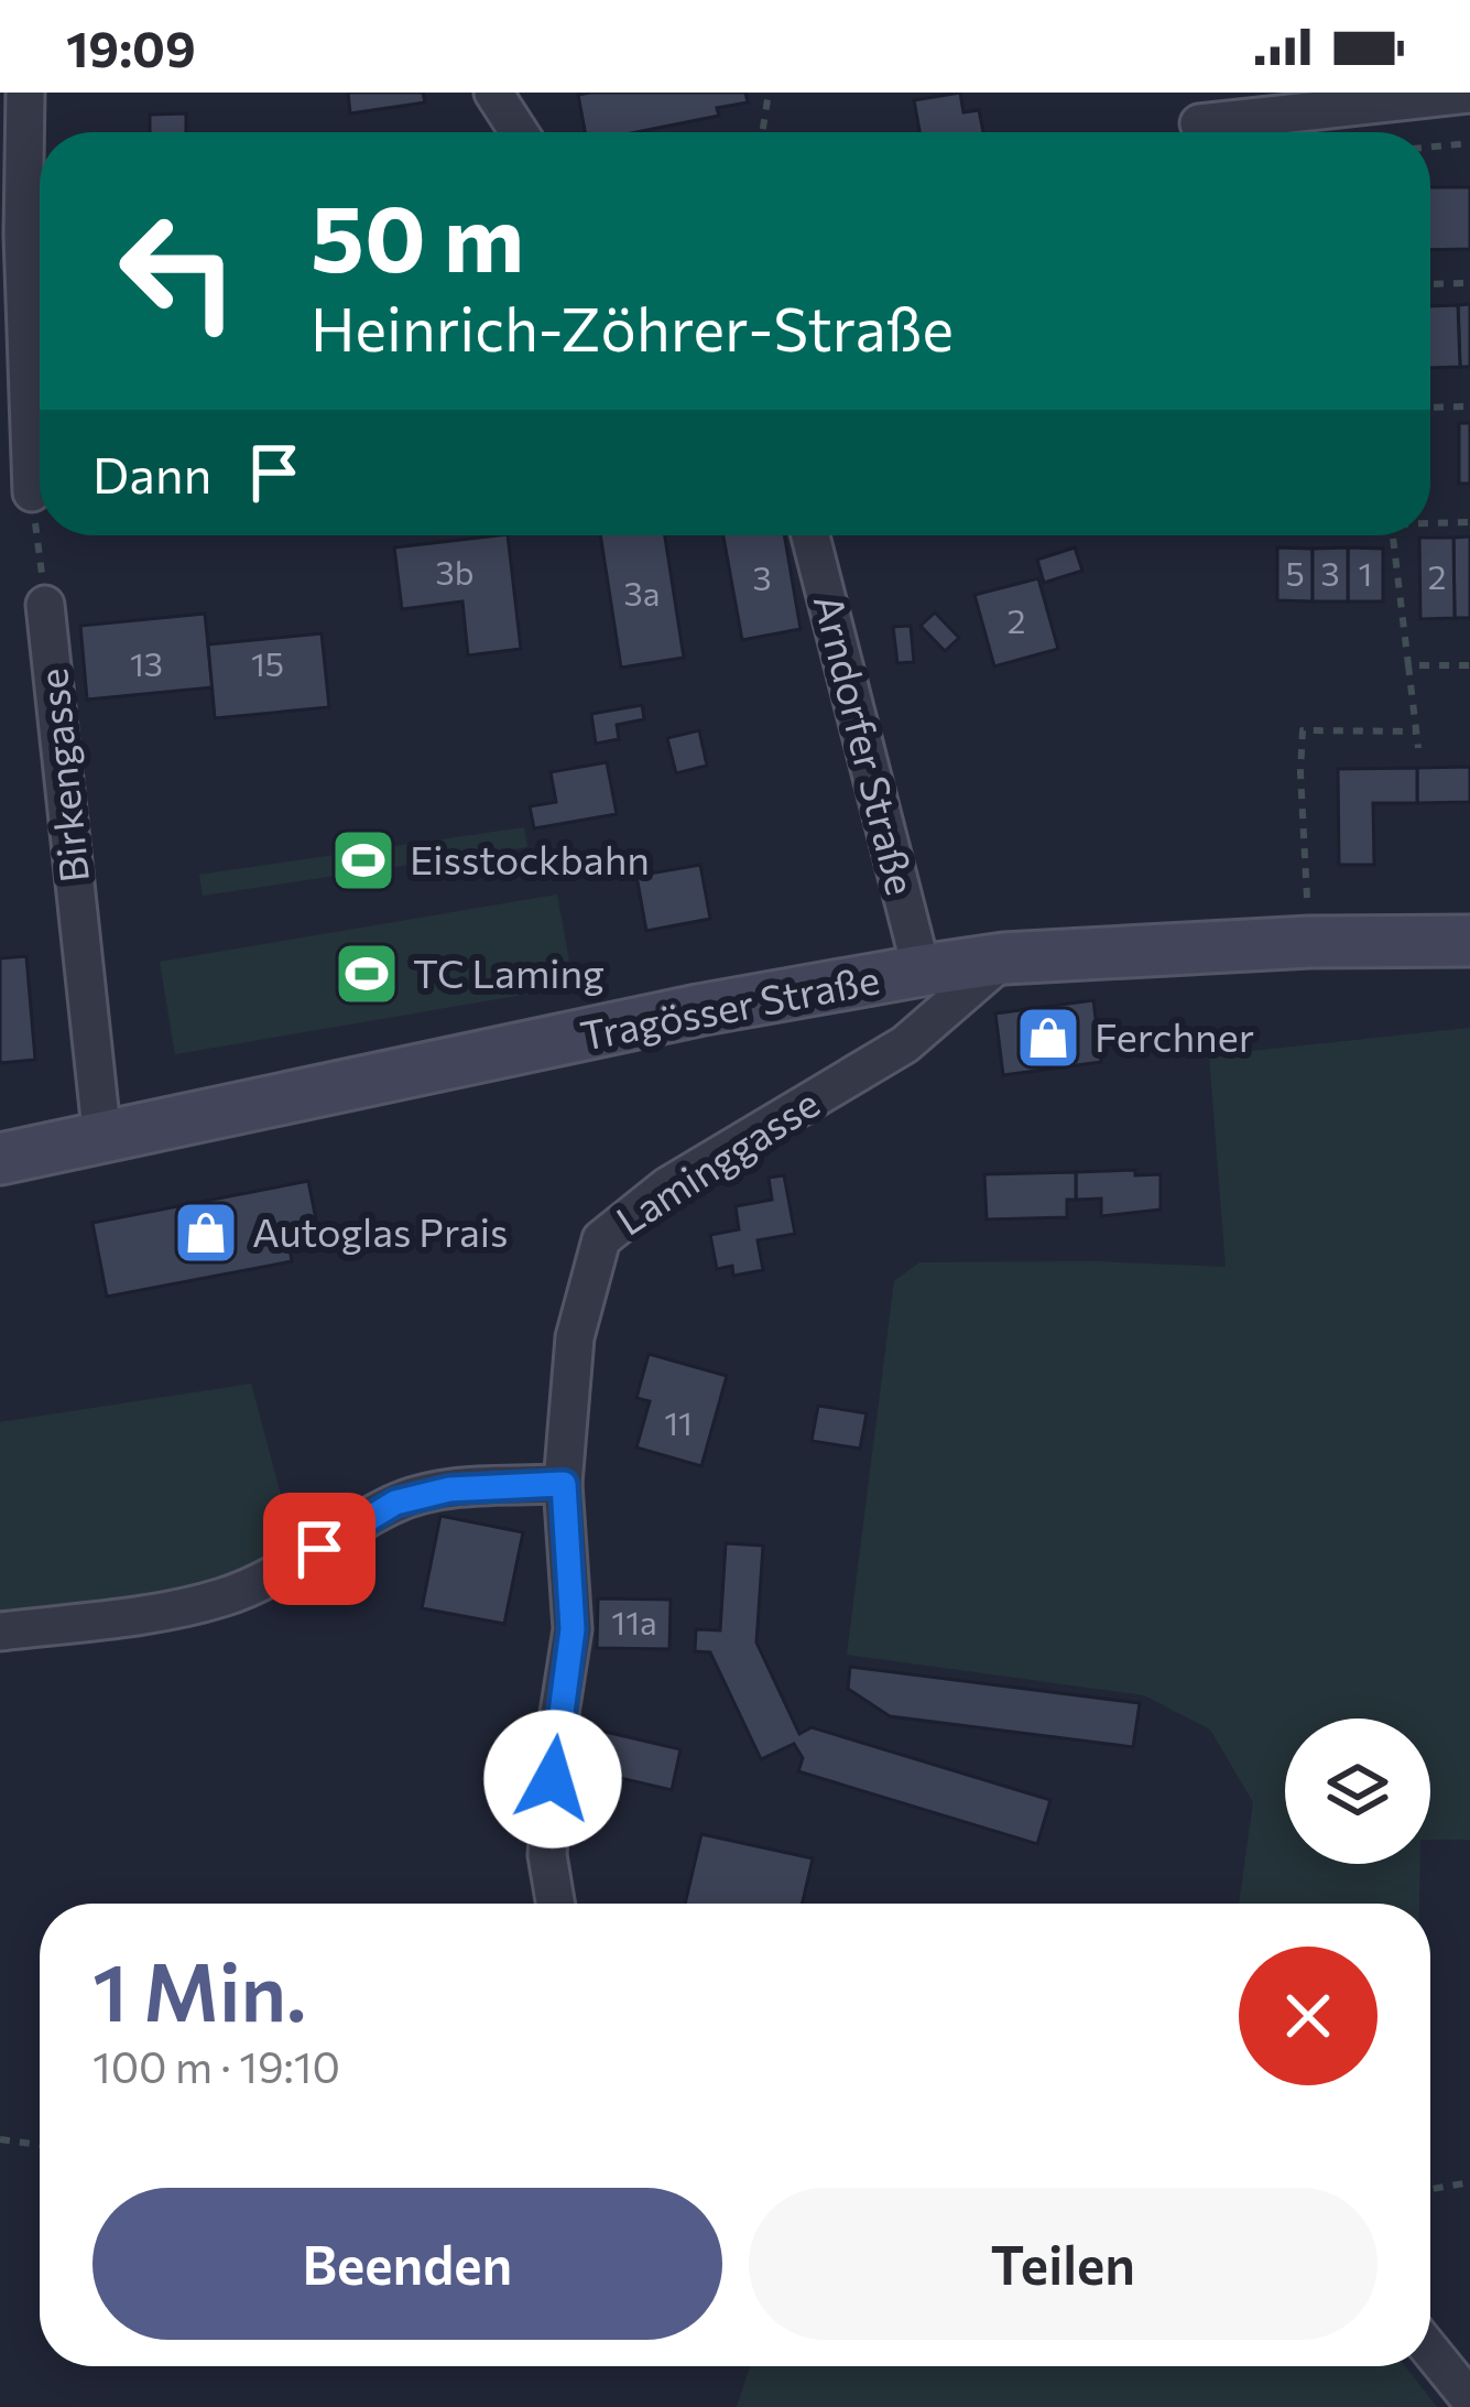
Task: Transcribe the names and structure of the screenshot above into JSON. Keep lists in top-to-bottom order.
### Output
{
  "streets": {
    "main road": ["Tragösser Straße"],
    "street": ["Arndorfer Straße", "Birkengasse", "Laminggasse"]
  },
  "crossings": [
    ["Arndorfer Straße", "Tragösser Straße"],
    ["Birkengasse", "Tragösser Straße"],
    ["Tragösser Straße", "Laminggasse"]
  ],
  "places": {
    "sports": ["Eisstockbahn", "TC Laming"],
    "shop": ["Ferchner", "Autoglas Prais"]
  },
  "house_numbers": [
    "3b",
    "5",
    "3",
    "1",
    "2",
    "3",
    "3a",
    "2",
    "13",
    "15",
    "11",
    "11a"
  ],
  "page": {
    "status": "19:09",
    "turn": ["50 m", "Heinrich-Zöhrer-Straße"],
    "then": "Dann",
    "heading": ["1 Min.", "100 m · 19:10"],
    "buttons": ["Beenden", "Teilen"]
  }
}
